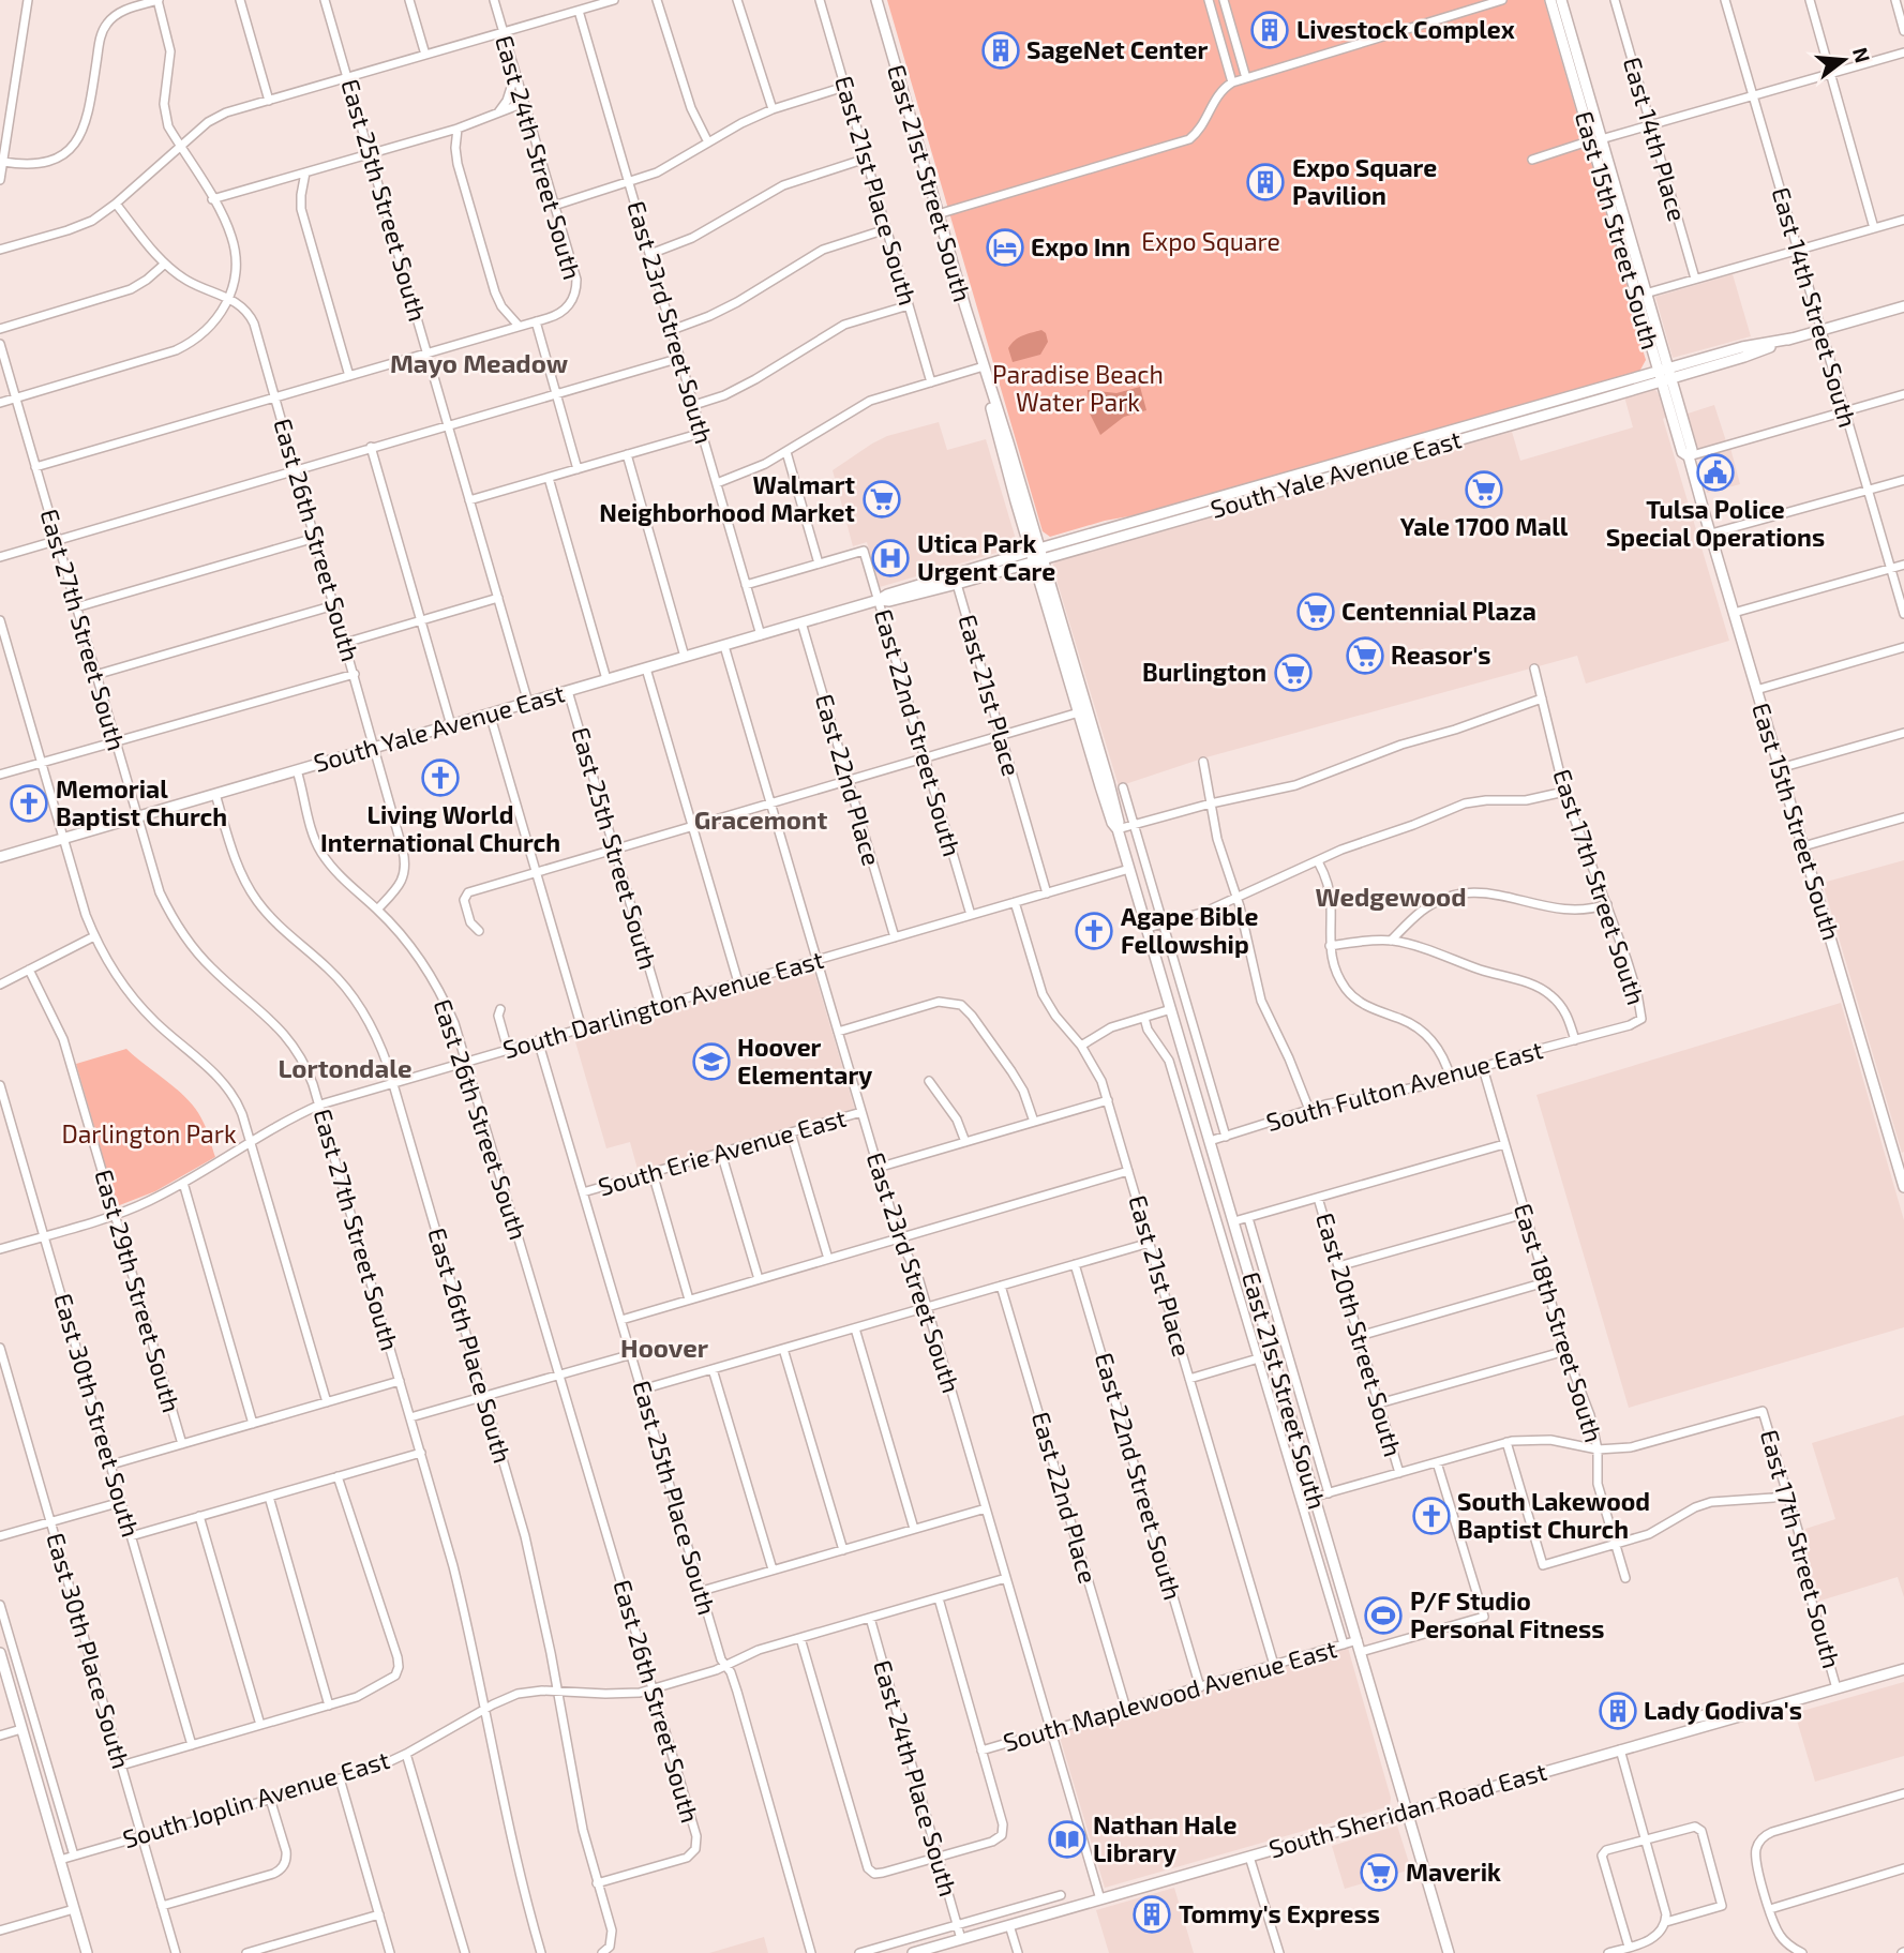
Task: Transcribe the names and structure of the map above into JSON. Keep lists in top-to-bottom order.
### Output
{
  "streets": {
    "main road": [
      "East 21st Street South",
      "East 15th Street South",
      "South Yale Avenue East",
      "South Sheridan Road East"
    ],
    "street": [
      "East 14th Place",
      "East 24th Street South",
      "East 21st Place South",
      "East 25th Street South",
      "East 14th Street South",
      "East 23rd Street South",
      "East 26th Street South",
      "East 27th Street South",
      "East 21st Place",
      "East 22nd Street South",
      "East 22nd Place",
      "East 17th Street South",
      "South Darlington Avenue East",
      "South Fulton Avenue East",
      "South Erie Avenue East",
      "East 29th Street South",
      "East 18th Street South",
      "East 20th Street South",
      "East 26th Place South",
      "East 30th Street South",
      "East 25th Place South",
      "East 30th Place South",
      "South Maplewood Avenue East",
      "East 24th Place South",
      "South Joplin Avenue East"
    ]
  },
  "crossings": [
    ["East 21st Street South", "South Yale Avenue East"],
    ["East 21st Street South", "South Darlington Avenue East"],
    ["East 21st Street South", "South Fulton Avenue East"],
    ["East 21st Street South", "South Maplewood Avenue East"],
    ["East 21st Street South", "South Sheridan Road East"],
    ["East 25th Street South", "South Yale Avenue East"],
    ["East 25th Street South", "South Darlington Avenue East"],
    ["East 15th Street South", "South Yale Avenue East"],
    ["East 14th Street South", "South Yale Avenue East"],
    ["East 23rd Street South", "South Yale Avenue East"],
    ["East 23rd Street South", "South Darlington Avenue East"],
    ["East 23rd Street South", "South Erie Avenue East"],
    ["East 23rd Street South", "South Maplewood Avenue East"],
    ["East 23rd Street South", "South Joplin Avenue East"],
    ["East 23rd Street South", "South Sheridan Road East"],
    ["South Yale Avenue East", "East 26th Street South"],
    ["South Yale Avenue East", "East 27th Street South"],
    ["South Yale Avenue East", "East 21st Place"],
    ["South Yale Avenue East", "East 22nd Street South"],
    ["South Yale Avenue East", "East 22nd Place"],
    ["South Yale Avenue East", "East 26th Place South"],
    ["East 26th Street South", "South Darlington Avenue East"],
    ["East 26th Street South", "East 26th Place South"],
    ["East 26th Street South", "South Joplin Avenue East"],
    ["East 27th Street South", "South Darlington Avenue East"],
    ["East 27th Street South", "South Joplin Avenue East"],
    ["East 21st Place", "South Darlington Avenue East"],
    ["East 21st Place", "South Maplewood Avenue East"],
    ["East 22nd Street South", "South Darlington Avenue East"],
    ["East 22nd Street South", "South Maplewood Avenue East"],
    ["East 22nd Place", "South Darlington Avenue East"],
    ["East 22nd Place", "South Maplewood Avenue East"],
    ["East 17th Street South", "South Fulton Avenue East"],
    ["East 17th Street South", "East 18th Street South"],
    ["East 17th Street South", "South Sheridan Road East"],
    ["South Darlington Avenue East", "East 29th Street South"],
    ["South Darlington Avenue East", "East 26th Place South"],
    ["South Darlington Avenue East", "East 30th Street South"],
    ["South Darlington Avenue East", "East 25th Place South"],
    ["South Fulton Avenue East", "East 18th Street South"],
    ["South Erie Avenue East", "East 25th Place South"],
    ["East 20th Street South", "South Maplewood Avenue East"],
    ["East 26th Place South", "South Joplin Avenue East"],
    ["East 25th Place South", "South Joplin Avenue East"],
    ["East 30th Place South", "South Joplin Avenue East"],
    ["East 24th Place South", "South Joplin Avenue East"],
    ["East 24th Place South", "South Sheridan Road East"]
  ],
  "districts": [
    "Mayo Meadow",
    "Gracemont",
    "Wedgewood",
    "Lortondale",
    "Hoover"
  ],
  "parks": ["Expo Square", "Paradise Beach Water Park", "Darlington Park"],
  "places": {
    "building": [
      "Livestock Complex",
      "SageNet Center",
      "Expo Square Pavilion",
      "Lady Godiva's",
      "Tommy's Express"
    ],
    "hotel": ["Expo Inn"],
    "public building": ["Tulsa Police Special Operations"],
    "supermarket": [
      "Yale 1700 Mall",
      "Walmart Neighborhood Market",
      "Centennial Plaza",
      "Reasor's",
      "Burlington",
      "Maverik"
    ],
    "hospital": ["Utica Park Urgent Care"],
    "church": [
      "Living World International Church",
      "Memorial Baptist Church",
      "Agape Bible Fellowship",
      "South Lakewood Baptist Church"
    ],
    "school or university": ["Hoover Elementary"],
    "sports": ["P/F Studio Personal Fitness"],
    "library": ["Nathan Hale Library"]
  },
  "north": "right"
}
